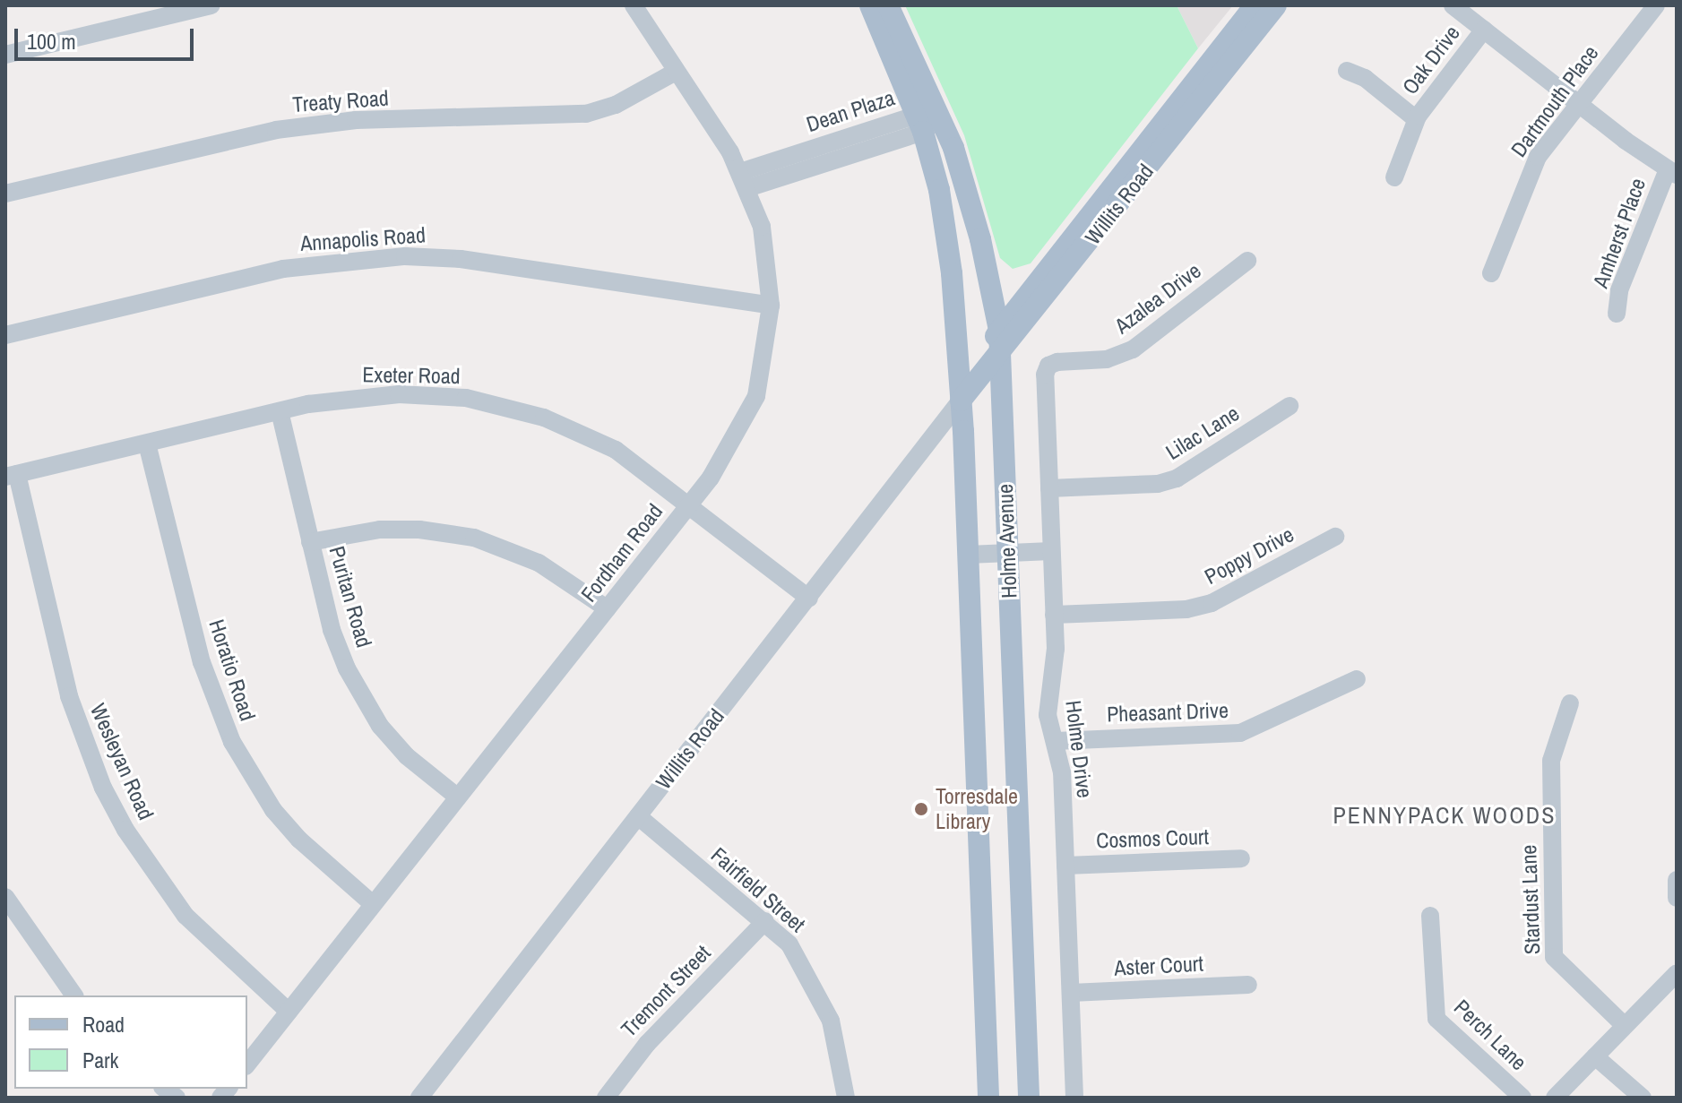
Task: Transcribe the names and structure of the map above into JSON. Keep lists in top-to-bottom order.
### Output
{
  "streets": {
    "main road": ["Willits Road", "Holme Avenue"],
    "street": [
      "Oak Drive",
      "Treaty Road",
      "Dartmouth Place",
      "Dean Plaza",
      "Amherst Place",
      "Annapolis Road",
      "Azalea Drive",
      "Exeter Road",
      "Lilac Lane",
      "Fordham Road",
      "Poppy Drive",
      "Puritan Road",
      "Horatio Road",
      "Pheasant Drive",
      "Holme Drive",
      "Wesleyan Road",
      "Cosmos Court",
      "Fairfield Street",
      "Stardust Lane",
      "Aster Court",
      "Tremont Street",
      "Perch Lane"
    ]
  },
  "crossings": [
    ["Treaty Road", "Fordham Road"],
    ["Dean Plaza", "Holme Avenue"],
    ["Dean Plaza", "Fordham Road"],
    ["Willits Road", "Exeter Road"],
    ["Willits Road", "Holme Avenue"],
    ["Willits Road", "Fairfield Street"],
    ["Annapolis Road", "Fordham Road"],
    ["Azalea Drive", "Holme Drive"],
    ["Exeter Road", "Fordham Road"],
    ["Exeter Road", "Puritan Road"],
    ["Exeter Road", "Horatio Road"],
    ["Exeter Road", "Wesleyan Road"],
    ["Lilac Lane", "Holme Drive"],
    ["Fordham Road", "Puritan Road"],
    ["Fordham Road", "Horatio Road"],
    ["Fordham Road", "Wesleyan Road"],
    ["Poppy Drive", "Holme Drive"],
    ["Pheasant Drive", "Holme Drive"],
    ["Holme Drive", "Cosmos Court"],
    ["Holme Drive", "Aster Court"],
    ["Fairfield Street", "Tremont Street"]
  ],
  "districts": ["PENNYPACK WOODS"],
  "places": ["Torresdale Library"],
  "legend": ["Road", "Park"],
  "scale_bar": "100 m"
}
